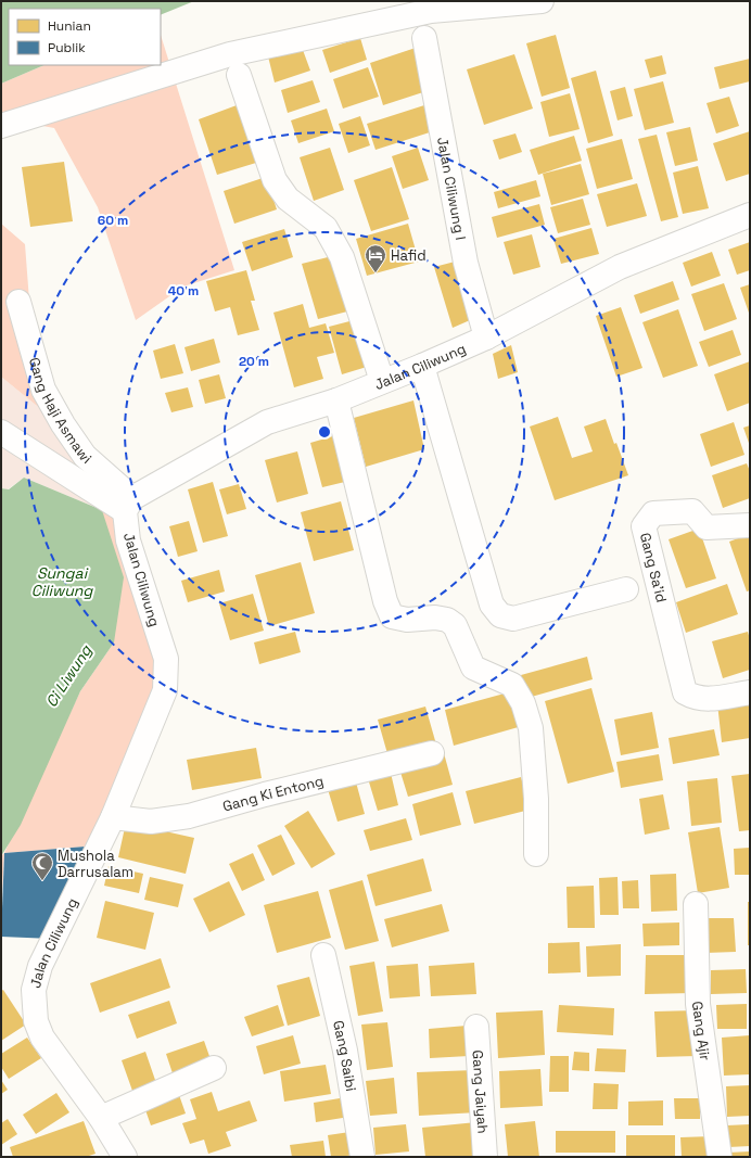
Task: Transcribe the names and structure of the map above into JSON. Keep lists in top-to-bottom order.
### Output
{
  "streets": {
    "street": [
      "Jalan Ciliwung I",
      "Jalan Ciliwung",
      "Gang Haji Asmawi",
      "Gang Sa'id",
      "Gang Ki Entong",
      "Gang Ajir",
      "Gang Saibi",
      "Gang Jaiyah"
    ]
  },
  "crossings": [
    ["Jalan Ciliwung I", "Jalan Ciliwung"],
    ["Jalan Ciliwung", "Gang Haji Asmawi"],
    ["Jalan Ciliwung", "Gang Ki Entong"]
  ],
  "water": ["Sungai Ciliwung", "Ci Liwung"],
  "places": {
    "hotel": ["Hafid"],
    "mosque": ["Mushola Darrusalam"]
  },
  "legend": ["Hunian", "Publik"],
  "rings": ["60 m", "40 m", "20 m"]
}
